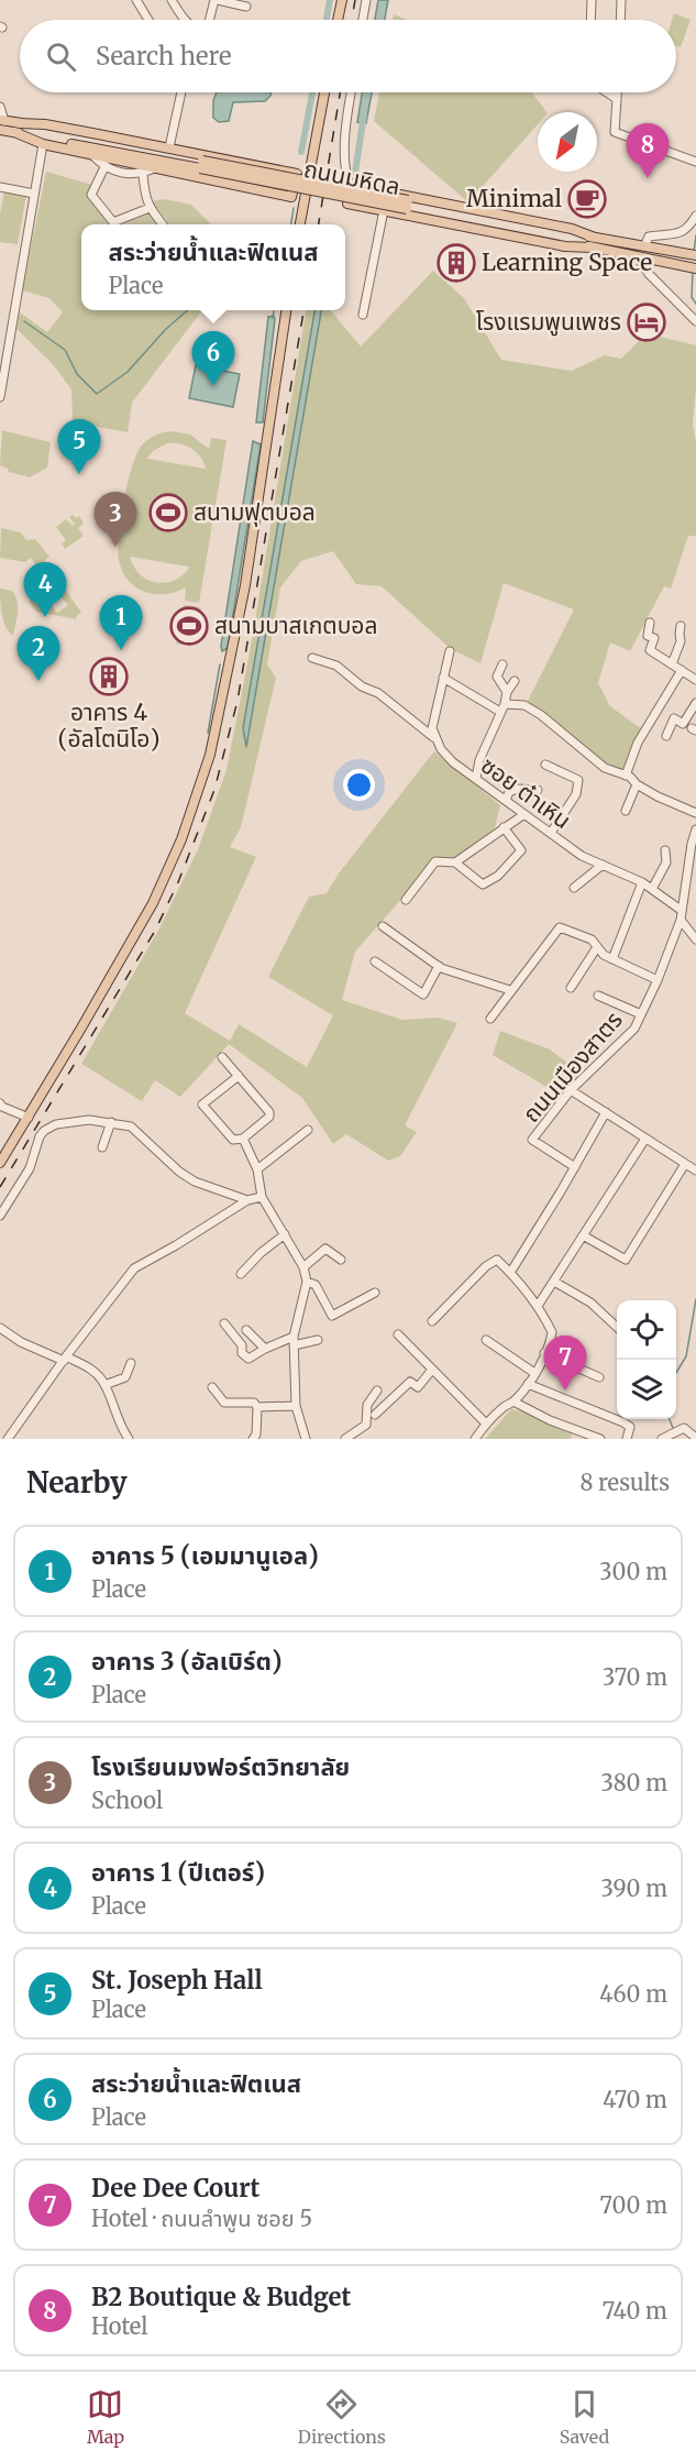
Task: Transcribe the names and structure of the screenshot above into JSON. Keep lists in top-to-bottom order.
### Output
{
  "streets": {
    "main road": ["ถนนมหิดล"],
    "street": ["ซอย ต๋าเหิน", "ถนนเมืองสาตร"]
  },
  "crossings": [
    ["ซอย ต๋าเหิน", "ถนนเมืองสาตร"]
  ],
  "places": {
    "cafe": ["Minimal"],
    "building": ["Learning Space", "อาคาร 4 (อัลโตนิโอ)"],
    "hotel": ["โรงแรมพูนเพชร"],
    "sports": ["สนามฟุตบอล", "สนามบาสเกตบอล"]
  },
  "north": "bottom left",
  "page": {
    "search": "Search here",
    "pins": [
      "8",
      "6",
      "5",
      "3",
      "4",
      "1",
      "2",
      "7"
    ],
    "popup": ["สระว่ายน้ำและฟิตเนส", "Place"],
    "heading": ["Nearby", "8 results"],
    "list": [
      {
        "mark": "1",
        "name": "อาคาร 5 (เอมมานูเอล)",
        "note": "Place",
        "value": "300 m"
      },
      {
        "mark": "2",
        "name": "อาคาร 3 (อัลเบิร์ต)",
        "note": "Place",
        "value": "370 m"
      },
      {
        "mark": "3",
        "name": "โรงเรียนมงฟอร์ตวิทยาลัย",
        "note": "School",
        "value": "380 m"
      },
      {
        "mark": "4",
        "name": "อาคาร 1 (ปีเตอร์)",
        "note": "Place",
        "value": "390 m"
      },
      {
        "mark": "5",
        "name": "St. Joseph Hall",
        "note": "Place",
        "value": "460 m"
      },
      {
        "mark": "6",
        "name": "สระว่ายน้ำและฟิตเนส",
        "note": "Place",
        "value": "470 m"
      },
      {
        "mark": "7",
        "name": "Dee Dee Court",
        "note": "Hotel · ถนนลำพูน ซอย 5",
        "value": "700 m"
      },
      {
        "mark": "8",
        "name": "B2 Boutique & Budget",
        "note": "Hotel",
        "value": "740 m"
      }
    ],
    "nav": ["Map", "Directions", "Saved"]
  }
}
